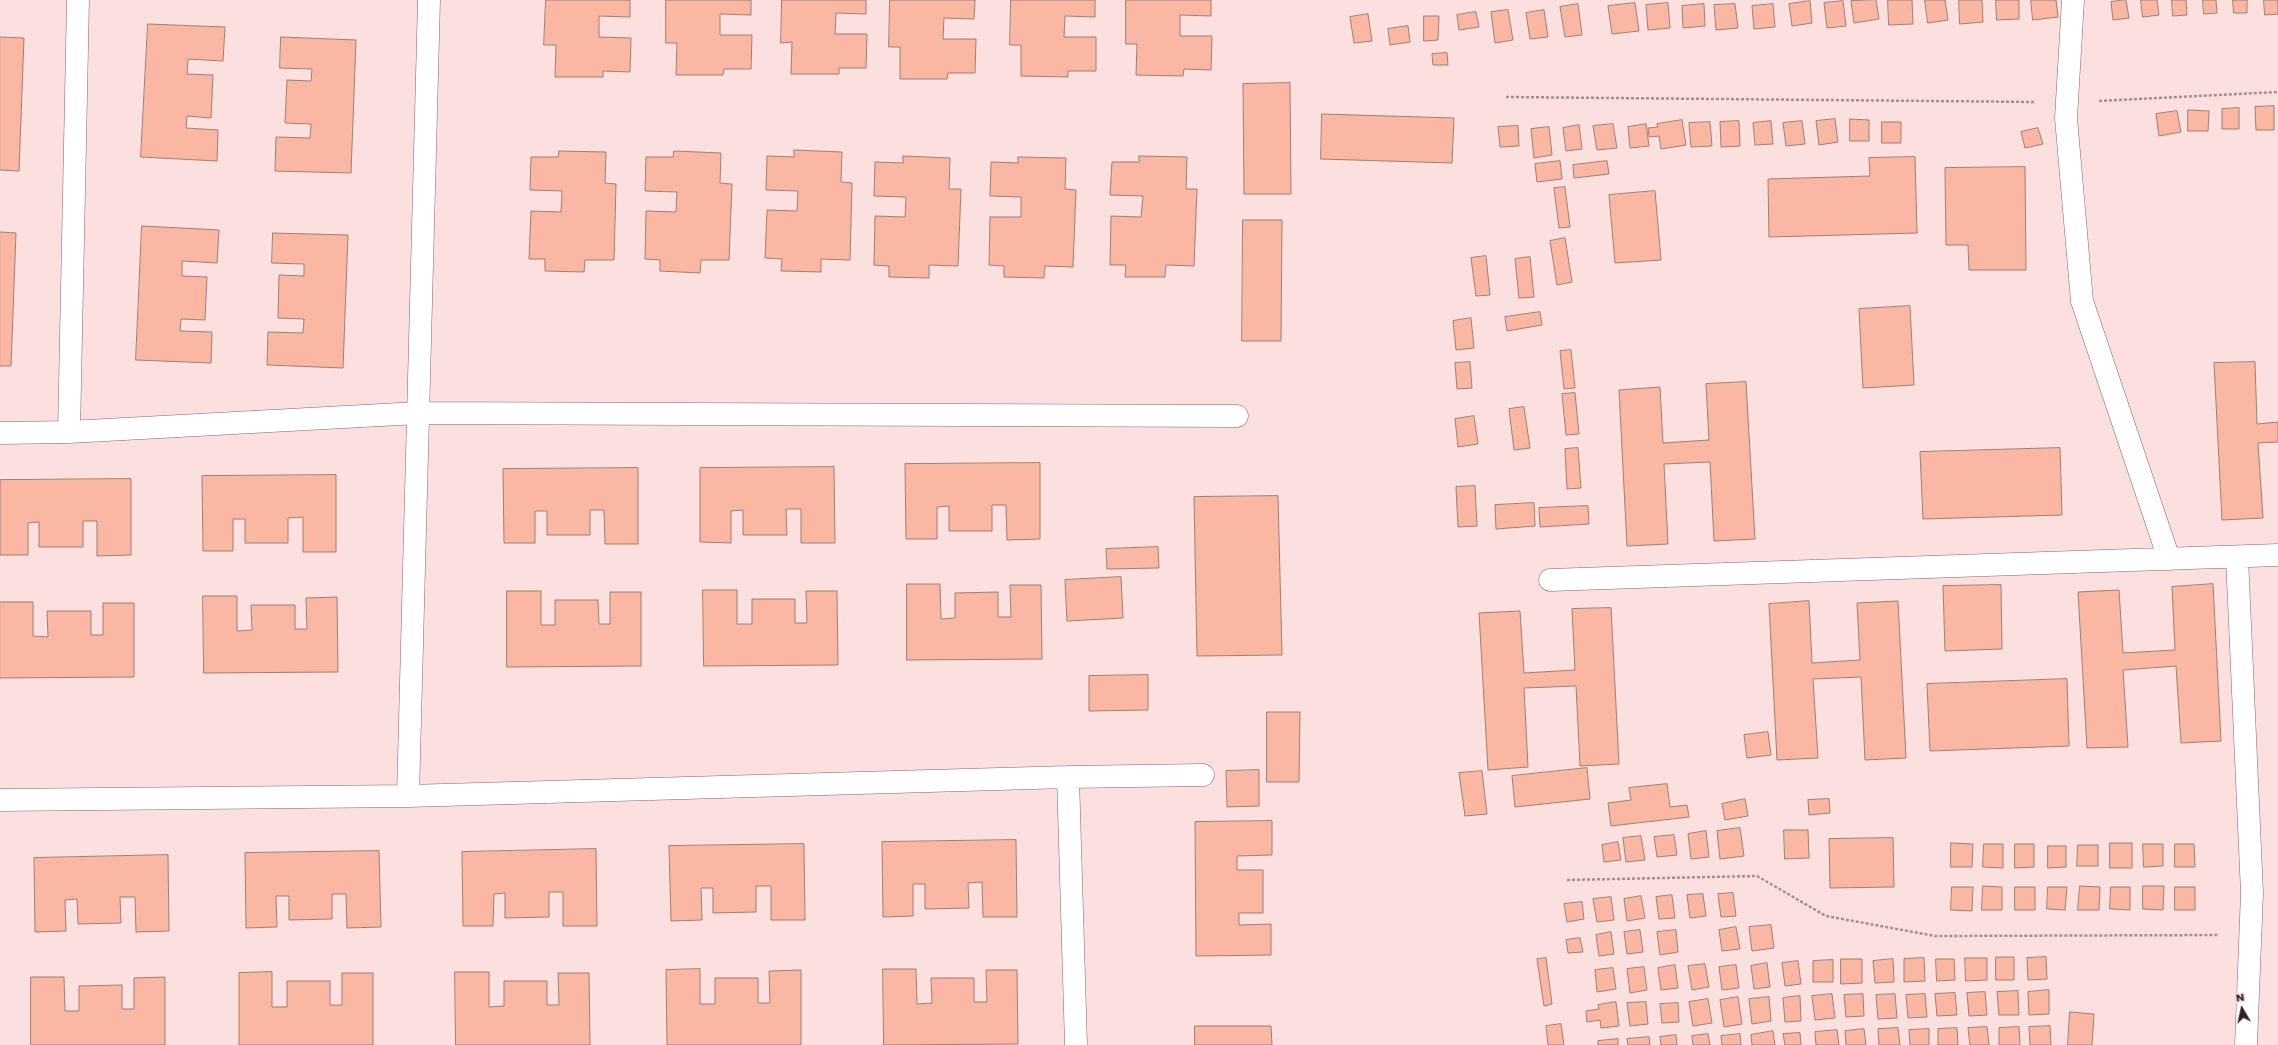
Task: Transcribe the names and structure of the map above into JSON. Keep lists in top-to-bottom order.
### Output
{
  "north": "top"
}
